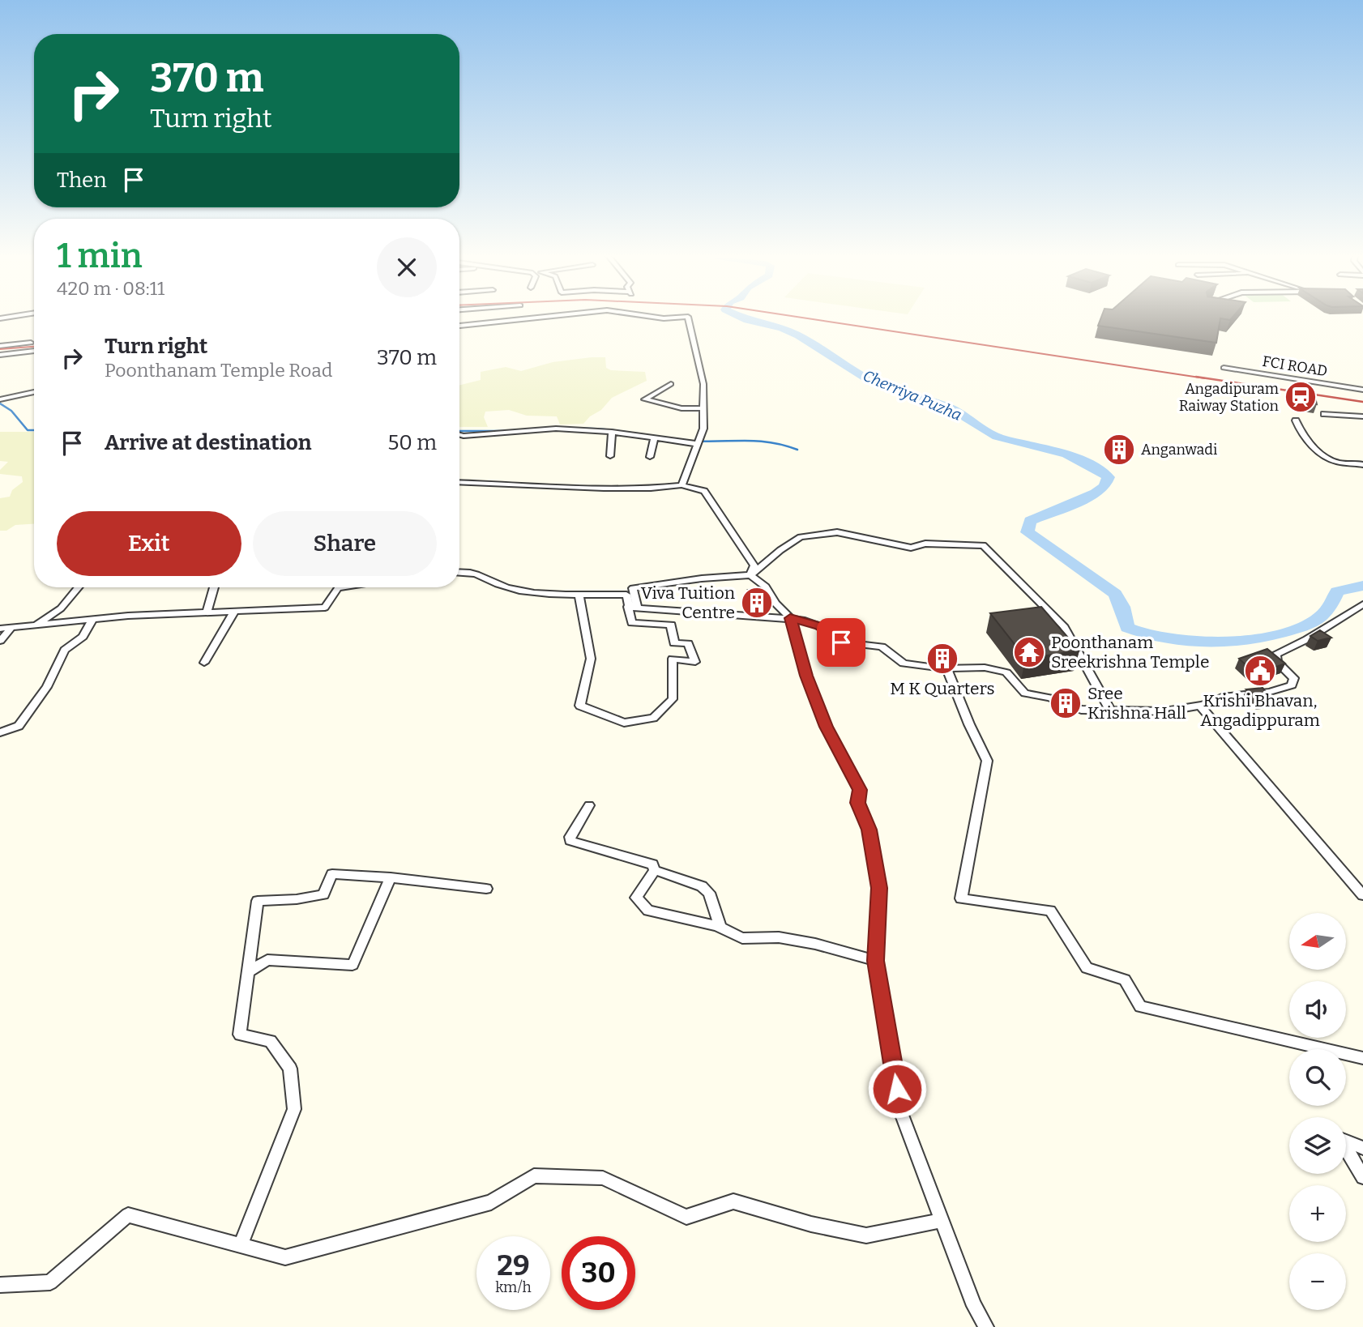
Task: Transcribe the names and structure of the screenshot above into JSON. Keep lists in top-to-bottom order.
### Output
{
  "streets": {
    "street": ["FCI ROAD"]
  },
  "water": ["Cherriya Puzha"],
  "places": {
    "station": ["Angadipuram Raiway Station"],
    "building": [
      "Anganwadi",
      "Viva Tuition Centre",
      "M K Quarters",
      "Sree Krishna Hall"
    ],
    "temple": ["Poonthanam Sreekrishna Temple"],
    "public building": ["Krishi Bhavan, Angadippuram"]
  },
  "north": "left",
  "page": {
    "turn": ["370 m", "Turn right"],
    "then": "Then",
    "heading": ["1 min", "420 m · 08:11"],
    "list": [
      {
        "name": "Turn right",
        "note": "Poonthanam Temple Road",
        "value": "370 m"
      },
      {
        "name": "Arrive at destination",
        "value": "50 m"
      }
    ],
    "buttons": ["Exit", "Share"],
    "map_buttons": ["+", "−"],
    "speed": "29 km/h",
    "limit": "30"
  }
}
